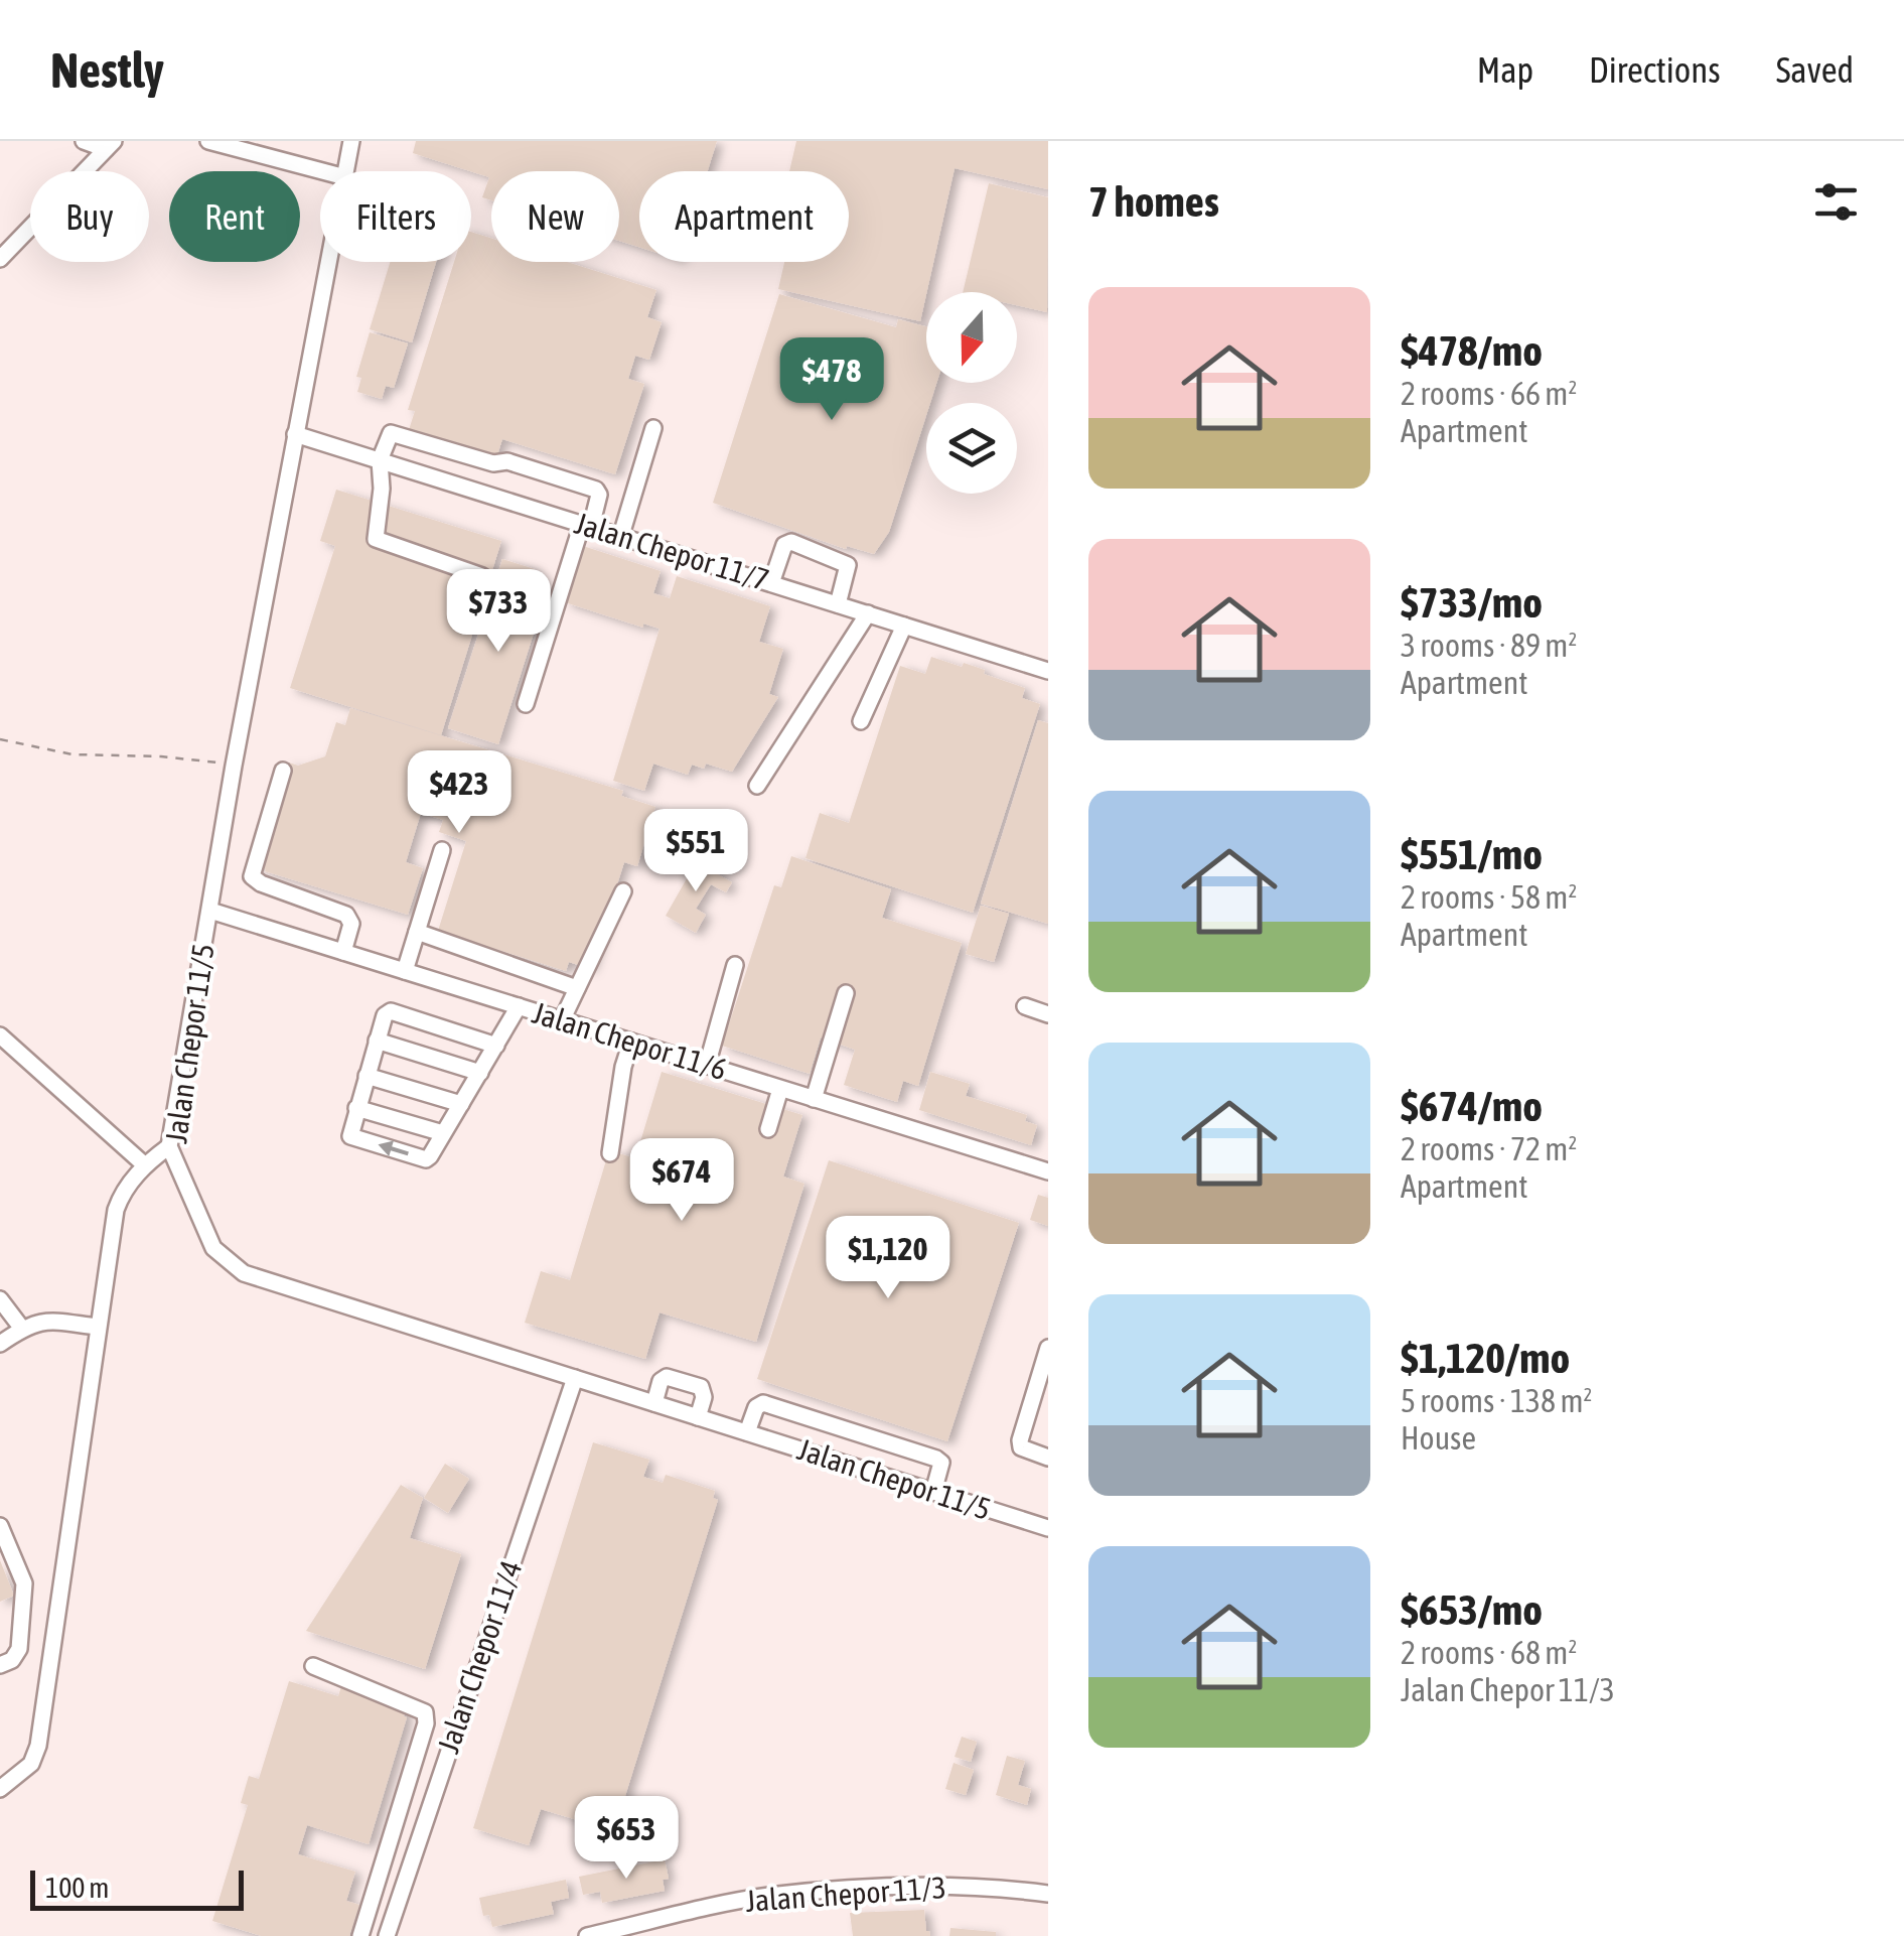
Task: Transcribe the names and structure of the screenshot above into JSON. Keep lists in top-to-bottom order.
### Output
{
  "streets": {
    "street": [
      "Jalan Chepor 11/7",
      "Jalan Chepor 11/6",
      "Jalan Chepor 11/5",
      "Jalan Chepor 11/4",
      "Jalan Chepor 11/3"
    ]
  },
  "crossings": [
    ["Jalan Chepor 11/7", "Jalan Chepor 11/5"],
    ["Jalan Chepor 11/6", "Jalan Chepor 11/5"],
    ["Jalan Chepor 11/5", "Jalan Chepor 11/4"]
  ],
  "scale_bar": "100 m",
  "north": "bottom",
  "page": {
    "header": "Nestly",
    "nav": ["Map", "Directions", "Saved"],
    "heading": "7 homes",
    "chip": [
      "Buy",
      "Rent",
      "Filters",
      "New",
      "Apartment"
    ],
    "list": [
      {
        "name": "$478/mo",
        "note": "2 rooms · 66 m² · Apartment"
      },
      {
        "name": "$733/mo",
        "note": "3 rooms · 89 m² · Apartment"
      },
      {
        "name": "$551/mo",
        "note": "2 rooms · 58 m² · Apartment"
      },
      {
        "name": "$674/mo",
        "note": "2 rooms · 72 m² · Apartment"
      },
      {
        "name": "$1,120/mo",
        "note": "5 rooms · 138 m² · House"
      },
      {
        "name": "$653/mo",
        "note": "2 rooms · 68 m² · Jalan Chepor 11/3"
      }
    ],
    "price": [
      "$478",
      "$733",
      "$423",
      "$551",
      "$674",
      "$1,120",
      "$653"
    ],
    "scale": "100 m"
  }
}
